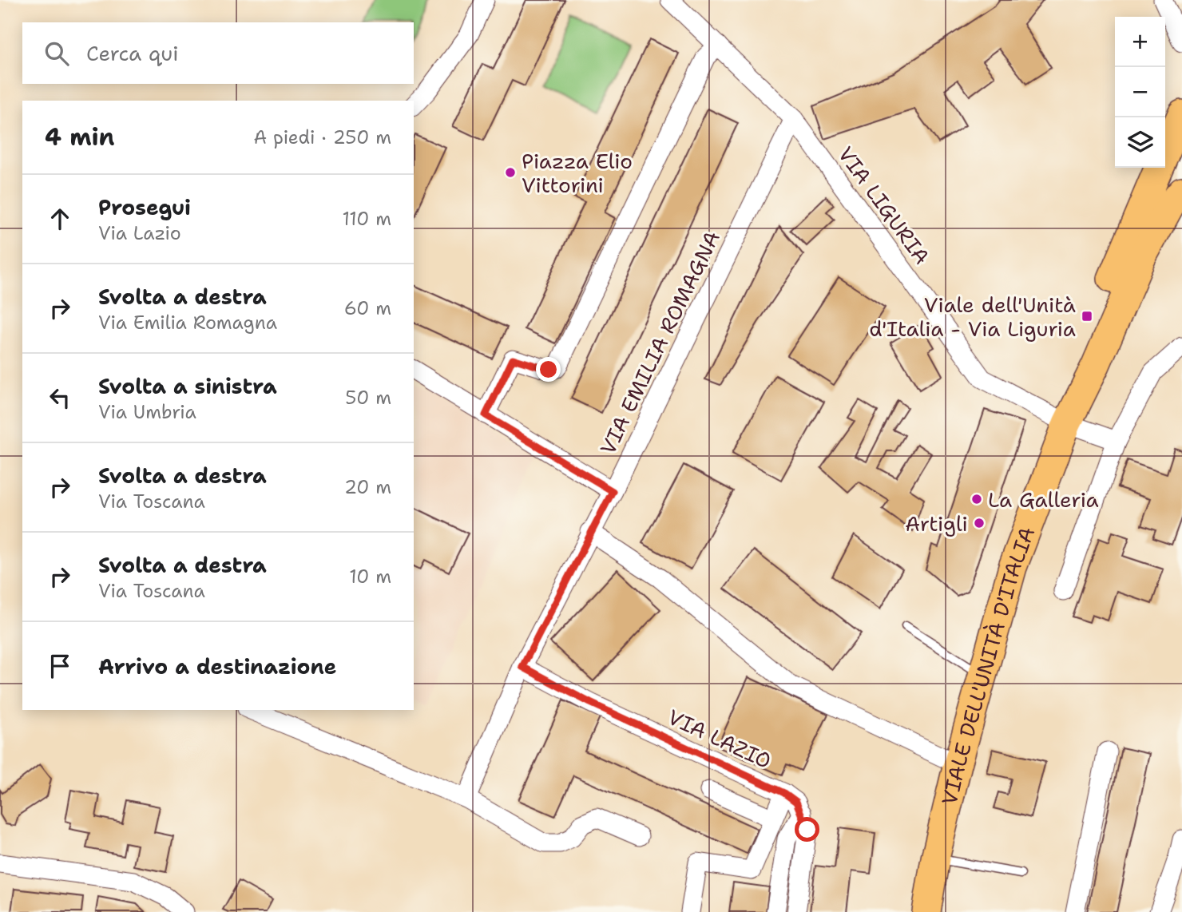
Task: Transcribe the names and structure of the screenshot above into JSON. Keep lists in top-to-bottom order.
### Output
{
  "streets": {
    "main road": ["VIALE DELL'UNITÀ D'ITALIA"],
    "street": ["VIA LIGURIA", "VIA EMILIA ROMAGNA", "VIA LAZIO"]
  },
  "crossings": [
    ["VIA LIGURIA", "VIA EMILIA ROMAGNA"],
    ["VIA LIGURIA", "VIALE DELL'UNITÀ D'ITALIA"],
    ["VIA EMILIA ROMAGNA", "VIA LAZIO"]
  ],
  "places": {
    "other": ["Piazza Elio Vittorini", "La Galleria", "Artigli"],
    "transit": ["Viale dell'Unità d'Italia - Via Liguria"]
  },
  "page": {
    "map_buttons": ["+", "−"],
    "search": "Cerca qui",
    "heading": ["4 min", "A piedi · 250 m"],
    "list": [
      ["Prosegui", "Via Lazio", "110 m"],
      ["Svolta a destra", "Via Emilia Romagna", "60 m"],
      ["Svolta a sinistra", "Via Umbria", "50 m"],
      ["Svolta a destra", "Via Toscana", "20 m"],
      ["Svolta a destra", "Via Toscana", "10 m"],
      "Arrivo a destinazione"
    ]
  }
}
